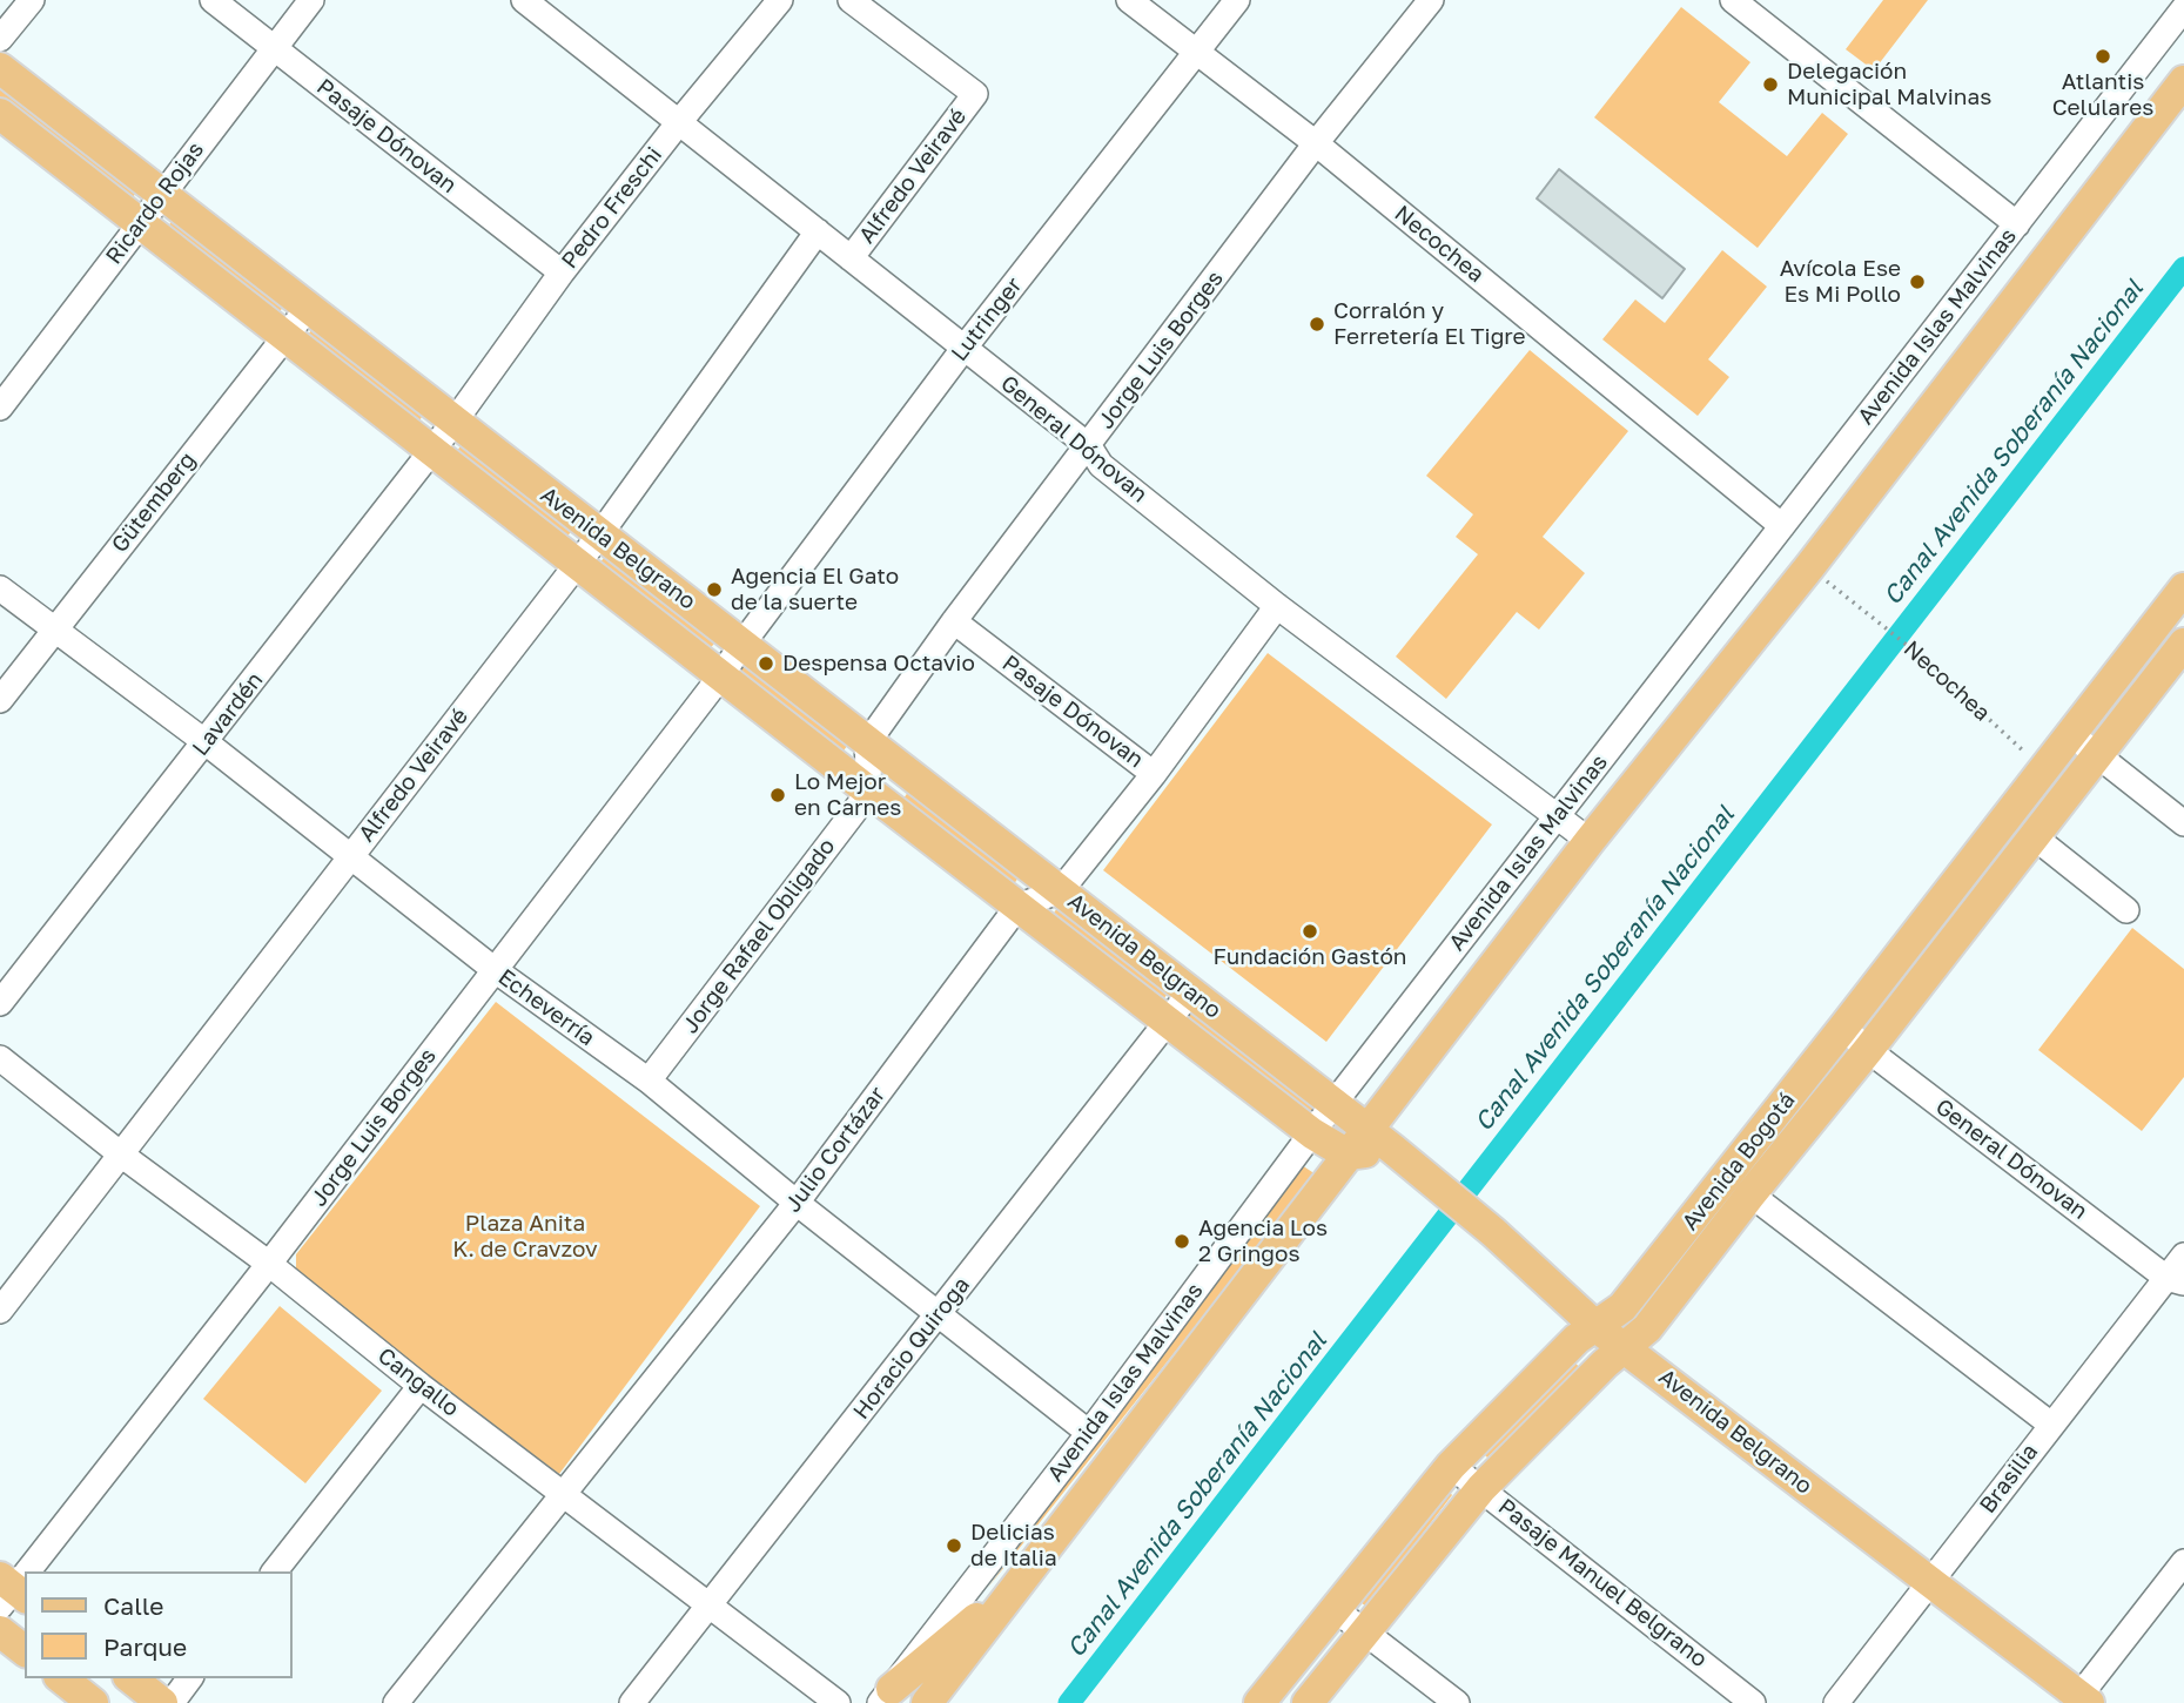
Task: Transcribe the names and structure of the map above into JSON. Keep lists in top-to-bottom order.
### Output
{
  "streets": {
    "main road": ["Avenida Islas Malvinas", "Avenida Belgrano", "Avenida Bogotá"],
    "street": [
      "Pasaje Dónovan",
      "Alfredo Veiravé",
      "Ricardo Rojas",
      "Pedro Freschi",
      "Necochea",
      "Lutringer",
      "Jorge Luis Borges",
      "General Dónovan",
      "Gütemberg",
      "Lavardén",
      "Jorge Rafael Obligado",
      "Echeverría",
      "Julio Cortázar",
      "Horacio Quiroga",
      "Cangallo",
      "Brasilia",
      "Pasaje Manuel Belgrano"
    ]
  },
  "crossings": [
    ["Pasaje Dónovan", "Ricardo Rojas"],
    ["Pasaje Dónovan", "Pedro Freschi"],
    ["Pasaje Dónovan", "Jorge Luis Borges"],
    ["Alfredo Veiravé", "General Dónovan"],
    ["Alfredo Veiravé", "Avenida Belgrano"],
    ["Alfredo Veiravé", "Echeverría"],
    ["Alfredo Veiravé", "Cangallo"],
    ["Ricardo Rojas", "Avenida Belgrano"],
    ["Pedro Freschi", "General Dónovan"],
    ["Pedro Freschi", "Avenida Belgrano"],
    ["Pedro Freschi", "Lavardén"],
    ["Necochea", "Lutringer"],
    ["Necochea", "Avenida Islas Malvinas"],
    ["Necochea", "Jorge Luis Borges"],
    ["Necochea", "Avenida Bogotá"],
    ["Lutringer", "Jorge Luis Borges"],
    ["Lutringer", "General Dónovan"],
    ["Lutringer", "Avenida Belgrano"],
    ["Avenida Islas Malvinas", "General Dónovan"],
    ["Avenida Islas Malvinas", "Avenida Belgrano"],
    ["Avenida Islas Malvinas", "Echeverría"],
    ["Jorge Luis Borges", "General Dónovan"],
    ["Jorge Luis Borges", "Avenida Belgrano"],
    ["Jorge Luis Borges", "Echeverría"],
    ["Jorge Luis Borges", "Cangallo"],
    ["General Dónovan", "Avenida Bogotá"],
    ["General Dónovan", "Brasilia"],
    ["Gütemberg", "Avenida Belgrano"],
    ["Gütemberg", "Echeverría"],
    ["Avenida Belgrano", "Lavardén"],
    ["Avenida Belgrano", "Jorge Rafael Obligado"],
    ["Avenida Belgrano", "Julio Cortázar"],
    ["Avenida Belgrano", "Avenida Bogotá"],
    ["Avenida Belgrano", "Horacio Quiroga"],
    ["Avenida Belgrano", "Brasilia"],
    ["Lavardén", "Echeverría"],
    ["Jorge Rafael Obligado", "Echeverría"],
    ["Echeverría", "Julio Cortázar"],
    ["Echeverría", "Horacio Quiroga"],
    ["Julio Cortázar", "Cangallo"],
    ["Avenida Bogotá", "Pasaje Manuel Belgrano"],
    ["Horacio Quiroga", "Cangallo"]
  ],
  "water": ["Canal Avenida Soberanía Nacional"],
  "parks": ["Plaza Anita K. de Cravzov"],
  "places": [
    "Atlantis Celulares",
    "Delegación Municipal Malvinas",
    "Avícola Ese Es Mi Pollo",
    "Corralón y Ferretería El Tigre",
    "Agencia El Gato de la suerte",
    "Despensa Octavio",
    "Lo Mejor en Carnes",
    "Fundación Gastón",
    "Agencia Los 2 Gringos",
    "Delicias de Italia"
  ],
  "legend": ["Calle", "Parque"]
}
